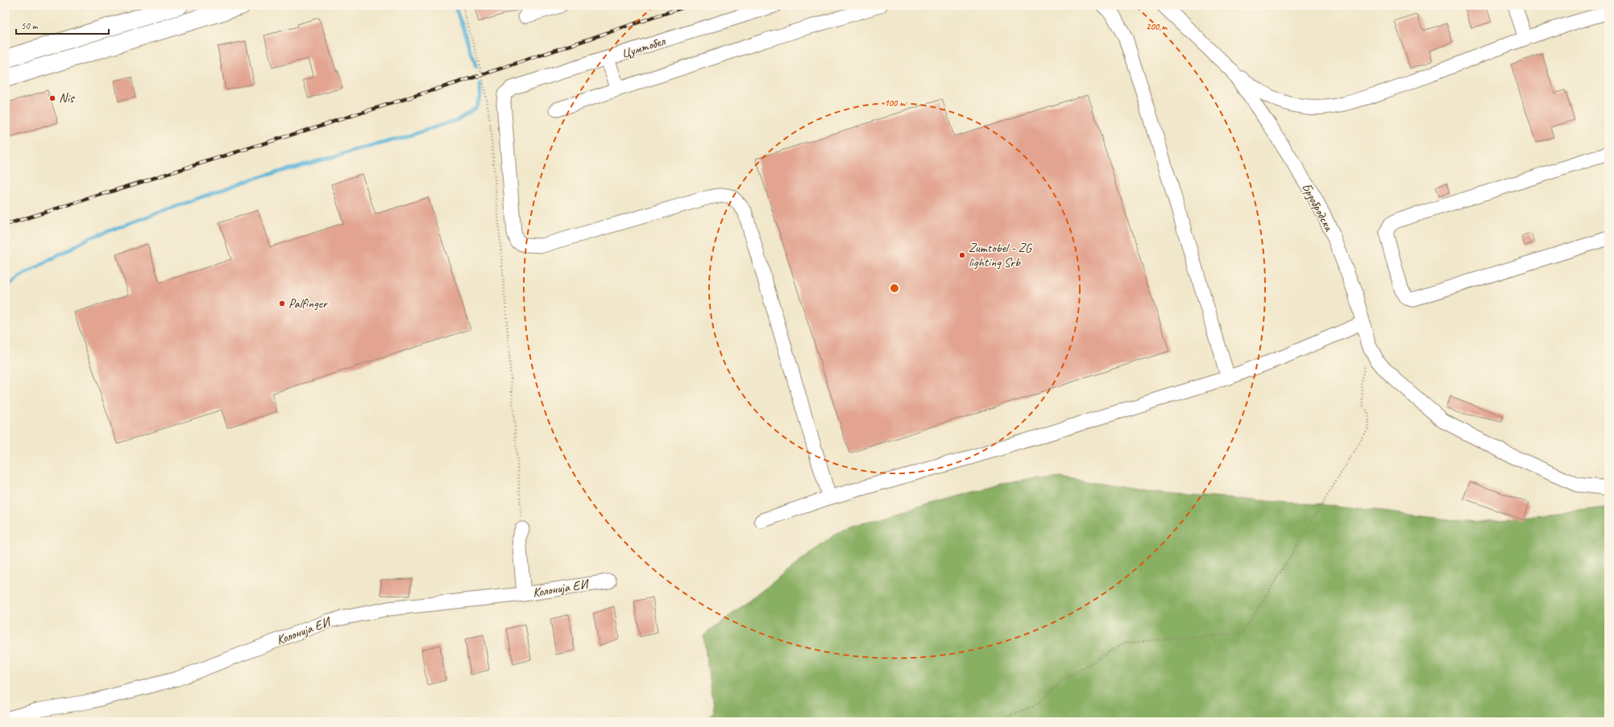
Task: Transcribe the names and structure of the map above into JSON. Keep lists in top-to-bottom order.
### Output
{
  "streets": {
    "street": ["Цумтобел", "Брзобродска", "Колонија ЕИ"]
  },
  "places": ["Nis", "Zumtobel - ZG lighting Srb", "Palfinger"],
  "scale_bar": "50 m",
  "rings": ["200 m", "100 m"]
}
